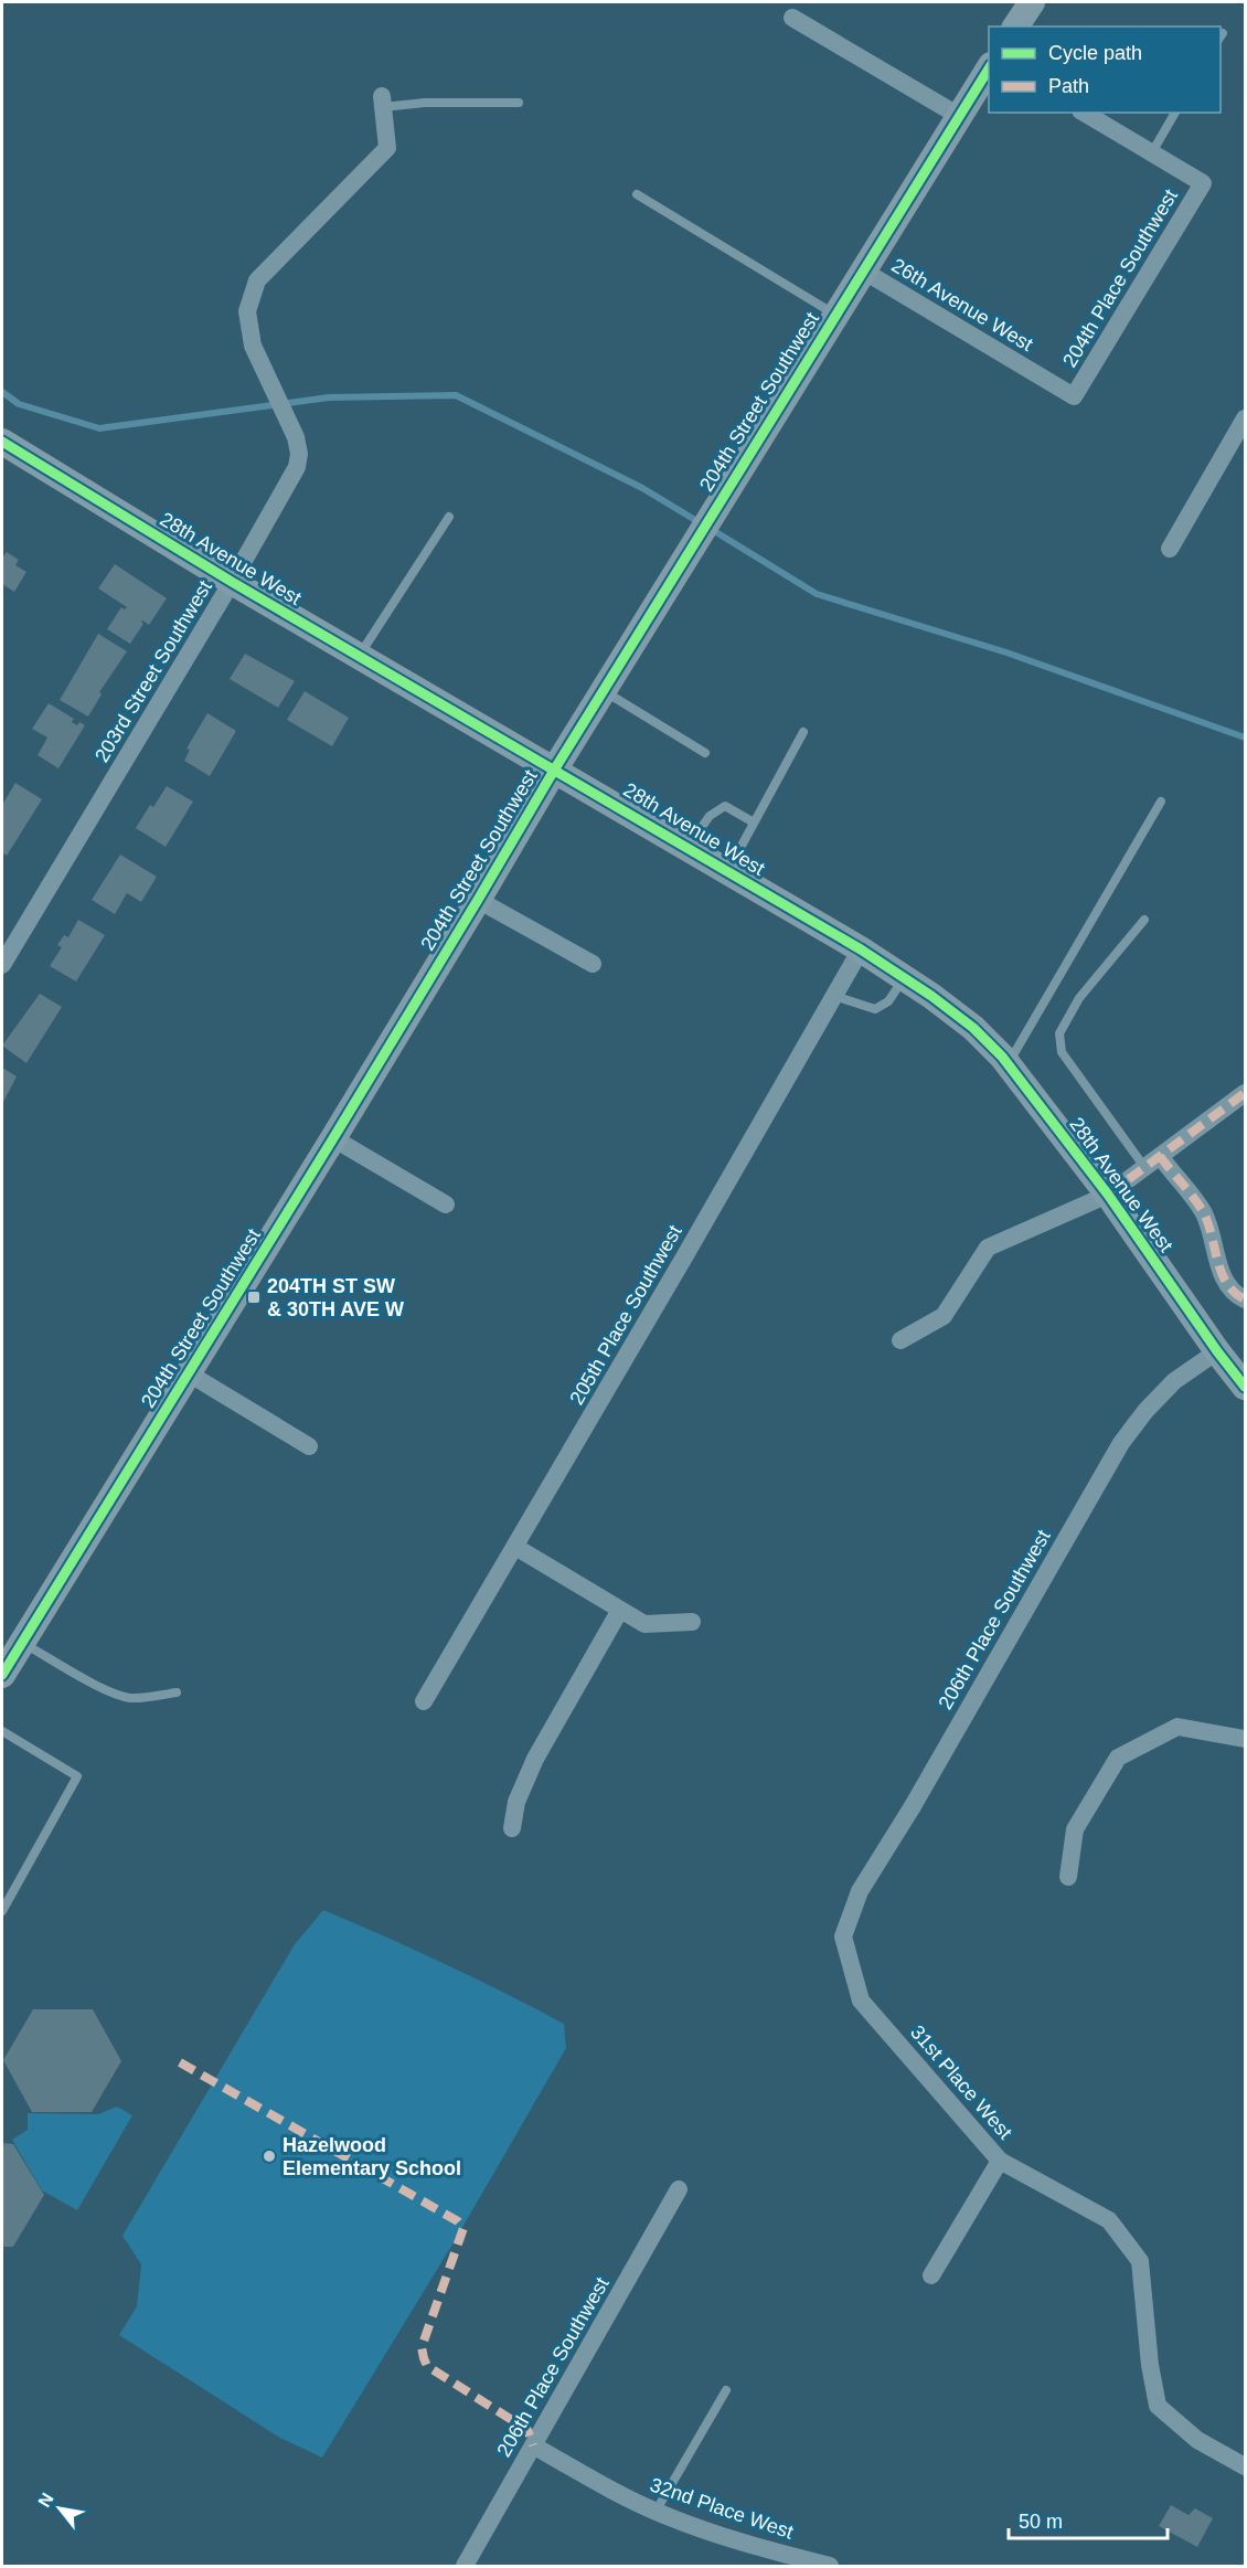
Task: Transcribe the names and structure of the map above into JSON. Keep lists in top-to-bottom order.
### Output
{
  "streets": {
    "street": [
      "204th Place Southwest",
      "26th Avenue West",
      "204th Street Southwest",
      "28th Avenue West",
      "203rd Street Southwest",
      "205th Place Southwest",
      "206th Place Southwest",
      "31st Place West",
      "32nd Place West"
    ]
  },
  "crossings": [
    ["204th Place Southwest", "26th Avenue West"],
    ["26th Avenue West", "204th Street Southwest"],
    ["204th Street Southwest", "28th Avenue West"],
    ["28th Avenue West", "203rd Street Southwest"],
    ["28th Avenue West", "205th Place Southwest"],
    ["28th Avenue West", "206th Place Southwest"],
    ["206th Place Southwest", "31st Place West"],
    ["206th Place Southwest", "32nd Place West"]
  ],
  "places": {
    "transit": ["204TH ST SW & 30TH AVE W"],
    "other": ["Hazelwood Elementary School"]
  },
  "legend": ["Cycle path", "Path"],
  "scale_bar": "50 m",
  "north": "top left"
}
